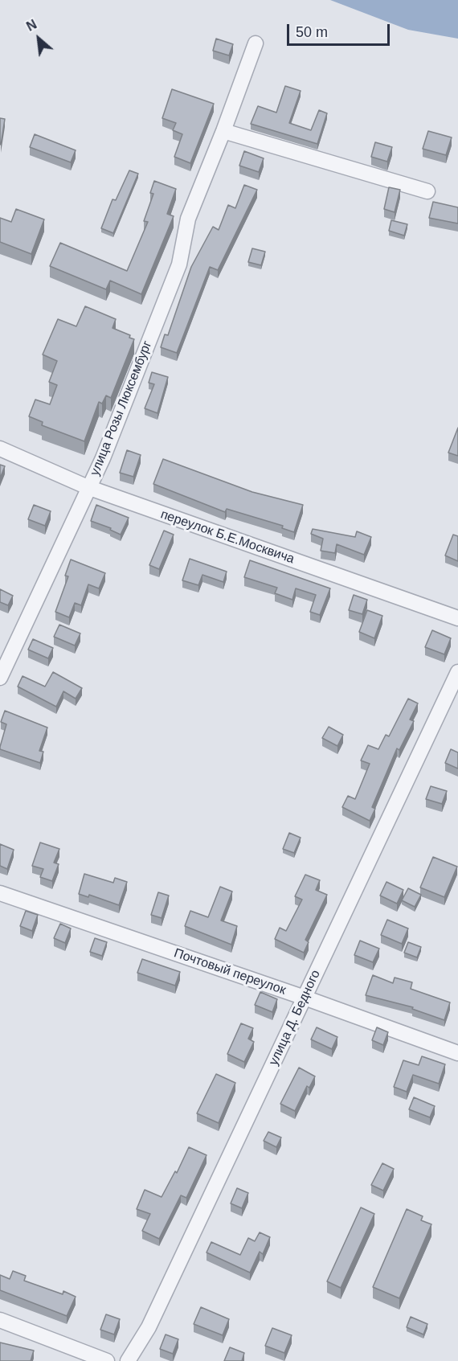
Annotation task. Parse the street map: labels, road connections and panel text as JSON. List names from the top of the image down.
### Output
{
  "streets": {
    "street": [
      "улица Розы Люксембург",
      "переулок Б.Е.Москвича",
      "Почтовый переулок",
      "улица Д. Бедного"
    ]
  },
  "crossings": [
    ["улица Розы Люксембург", "переулок Б.Е.Москвича"],
    ["Почтовый переулок", "улица Д. Бедного"]
  ],
  "scale_bar": "50 m",
  "north": "top left"
}
